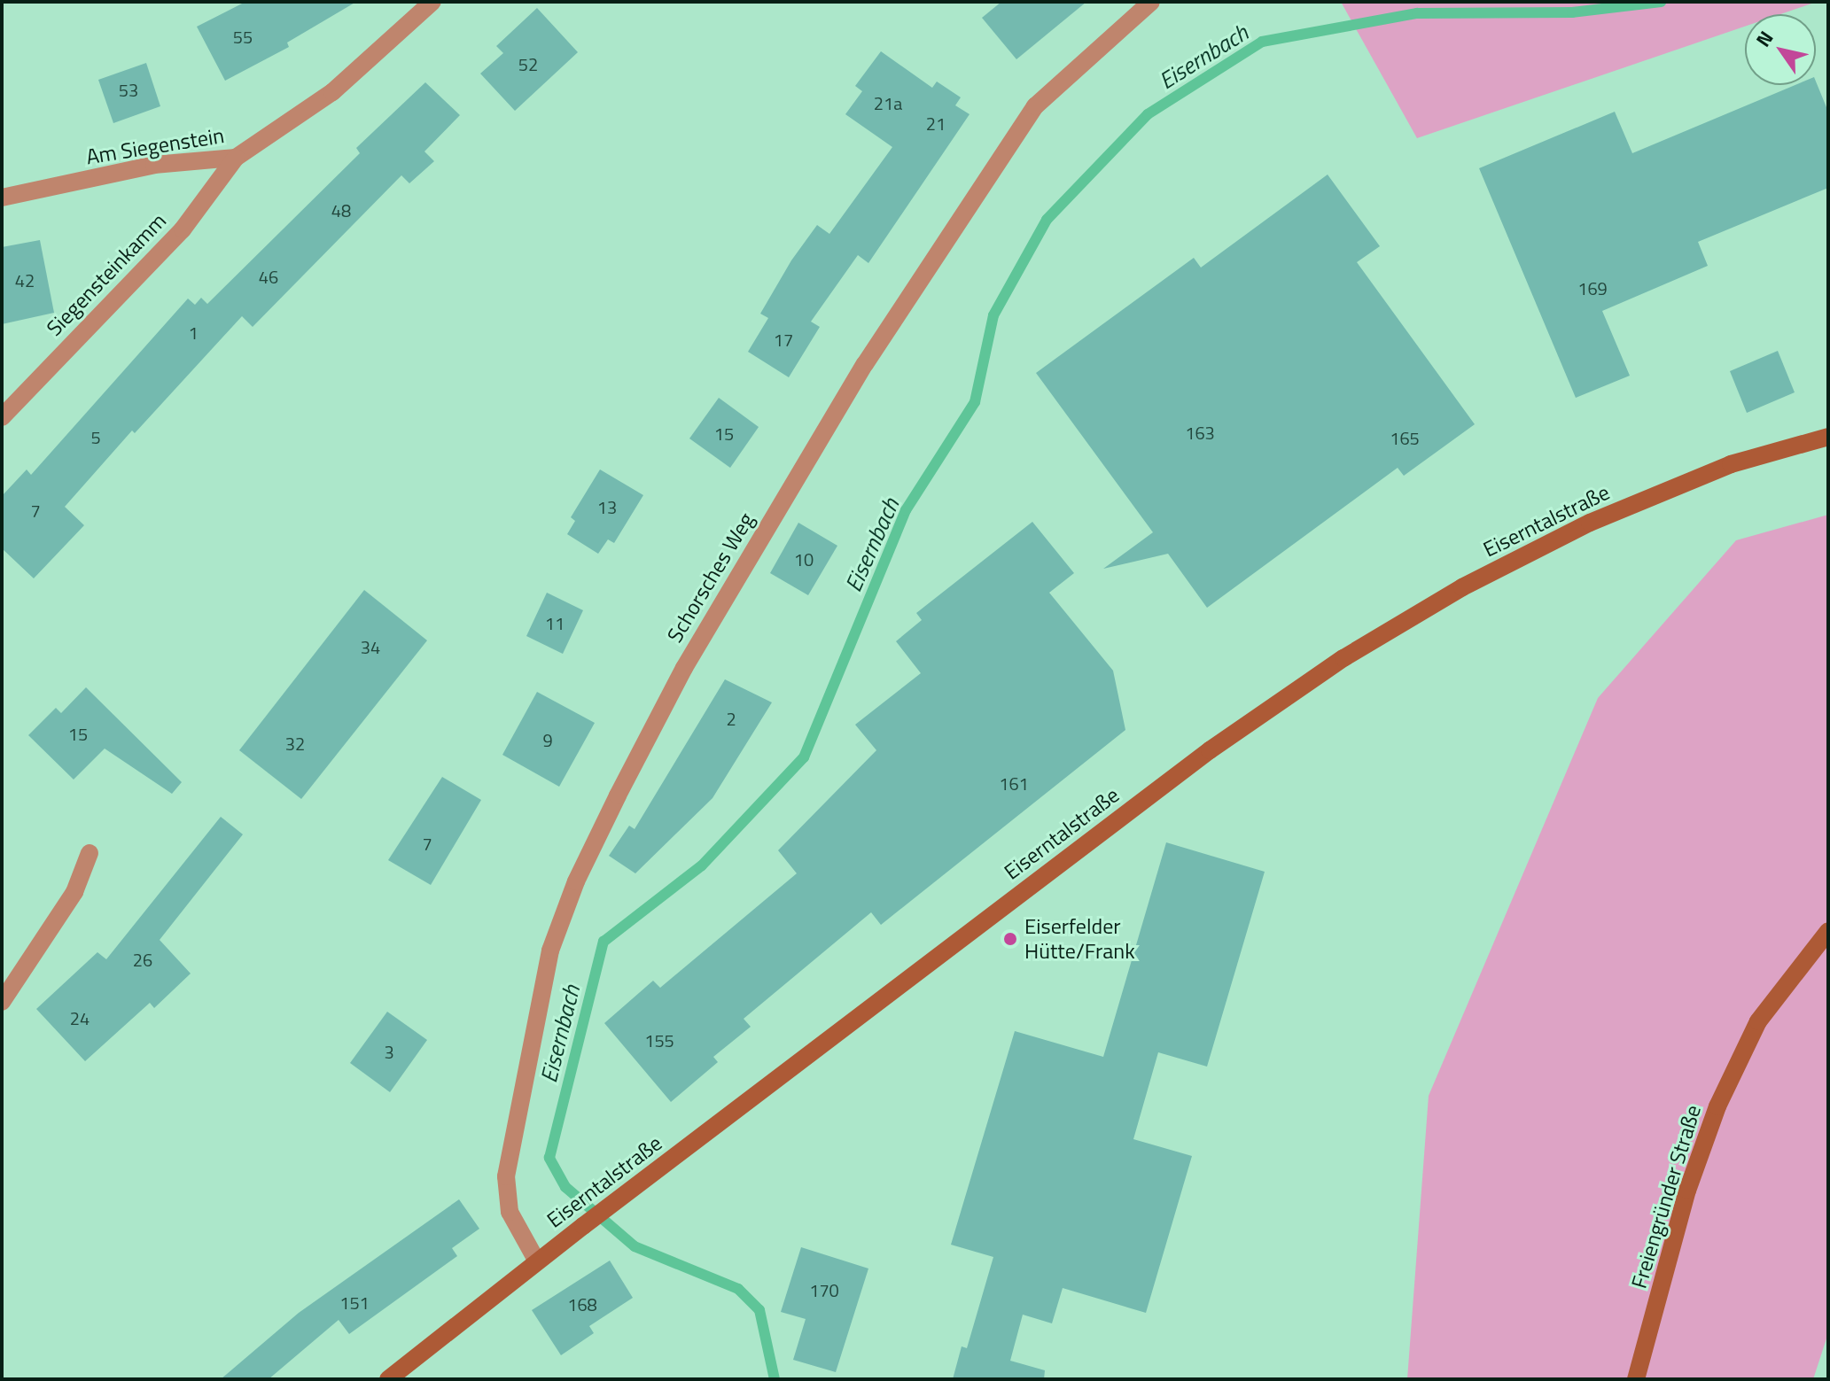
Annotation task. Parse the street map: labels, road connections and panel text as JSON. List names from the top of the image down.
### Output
{
  "streets": {
    "main road": ["Eiserntalstraße", "Freiengründer Straße"],
    "street": ["Am Siegenstein", "Siegensteinkamm", "Schorsches Weg"]
  },
  "crossings": [
    ["Am Siegenstein", "Siegensteinkamm"],
    ["Eiserntalstraße", "Schorsches Weg"]
  ],
  "water": ["Eisernbach"],
  "places": ["Eiserfelder Hütte/Frank"],
  "house_numbers": [
    "55",
    "52",
    "53",
    "21a",
    "21",
    "48",
    "46",
    "42",
    "169",
    "1",
    "17",
    "163",
    "15",
    "5",
    "165",
    "13",
    "7",
    "10",
    "11",
    "34",
    "2",
    "15",
    "9",
    "32",
    "161",
    "7",
    "26",
    "24",
    "155",
    "3",
    "170",
    "151",
    "168"
  ],
  "north": "top left"
}
